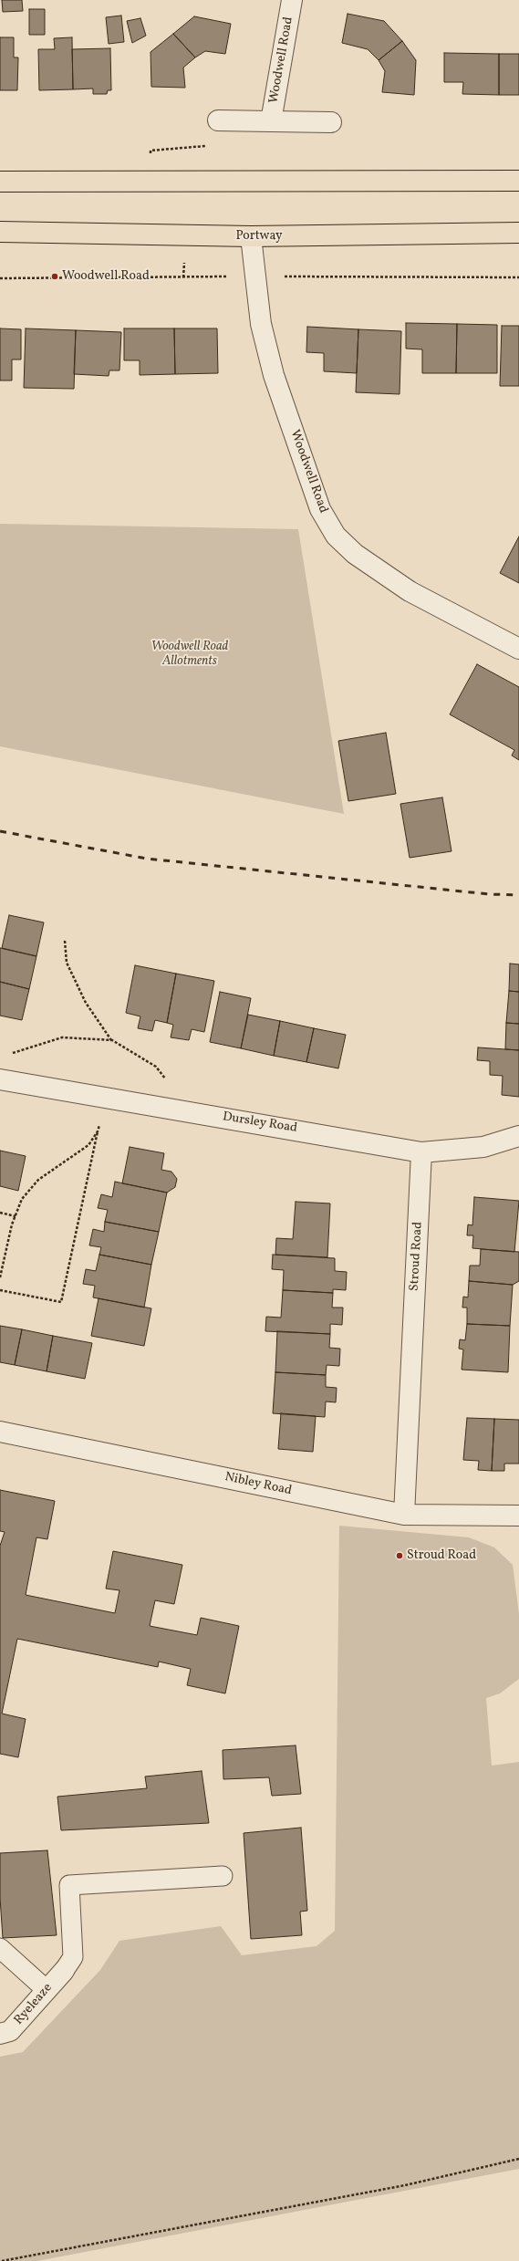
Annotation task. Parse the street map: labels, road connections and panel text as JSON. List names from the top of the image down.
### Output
{
  "streets": {
    "highway": ["Portway"],
    "street": [
      "Woodwell Road",
      "Dursley Road",
      "Stroud Road",
      "Nibley Road",
      "Ryeleaze"
    ]
  },
  "crossings": [
    ["Woodwell Road", "Portway"],
    ["Dursley Road", "Stroud Road"],
    ["Stroud Road", "Nibley Road"]
  ],
  "parks": ["Woodwell Road Allotments"],
  "places": ["Woodwell Road", "Stroud Road"]
}
